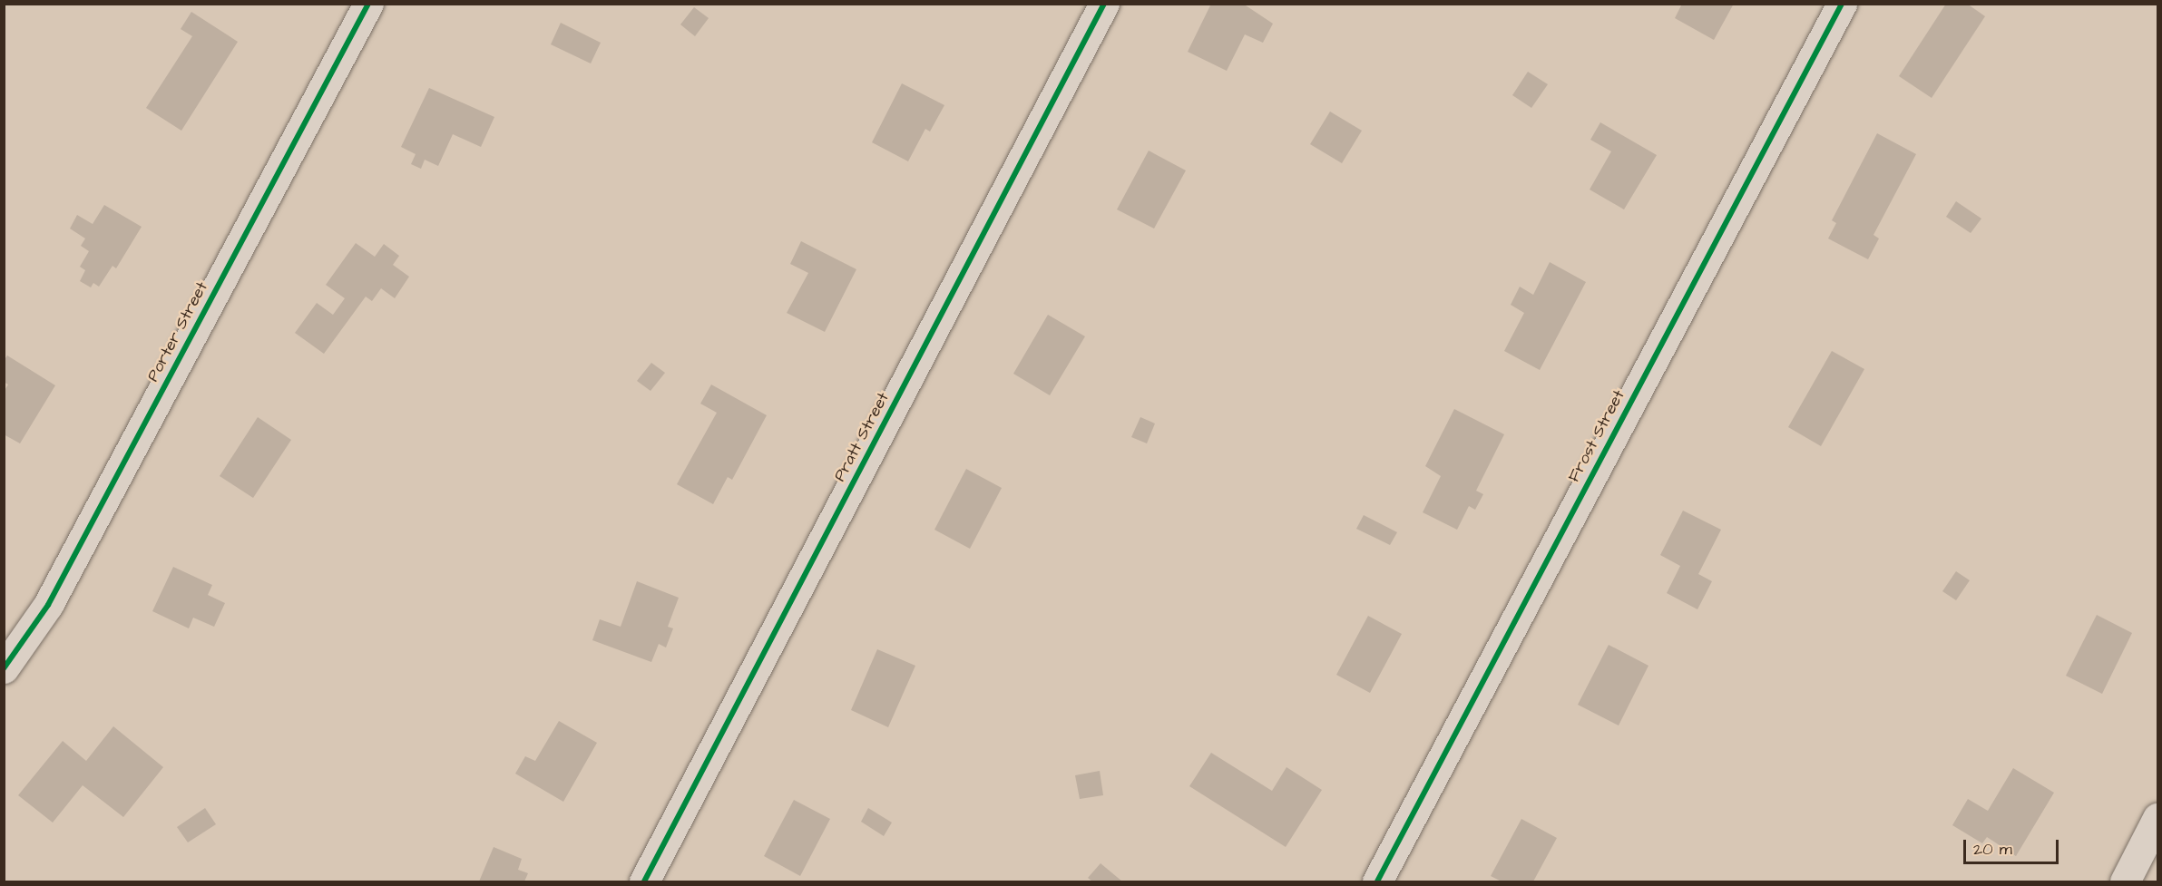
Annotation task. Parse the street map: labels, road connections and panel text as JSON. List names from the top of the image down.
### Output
{
  "streets": {
    "street": ["Porter Street", "Frost Street", "Pratt Street"]
  },
  "scale_bar": "20 m"
}
